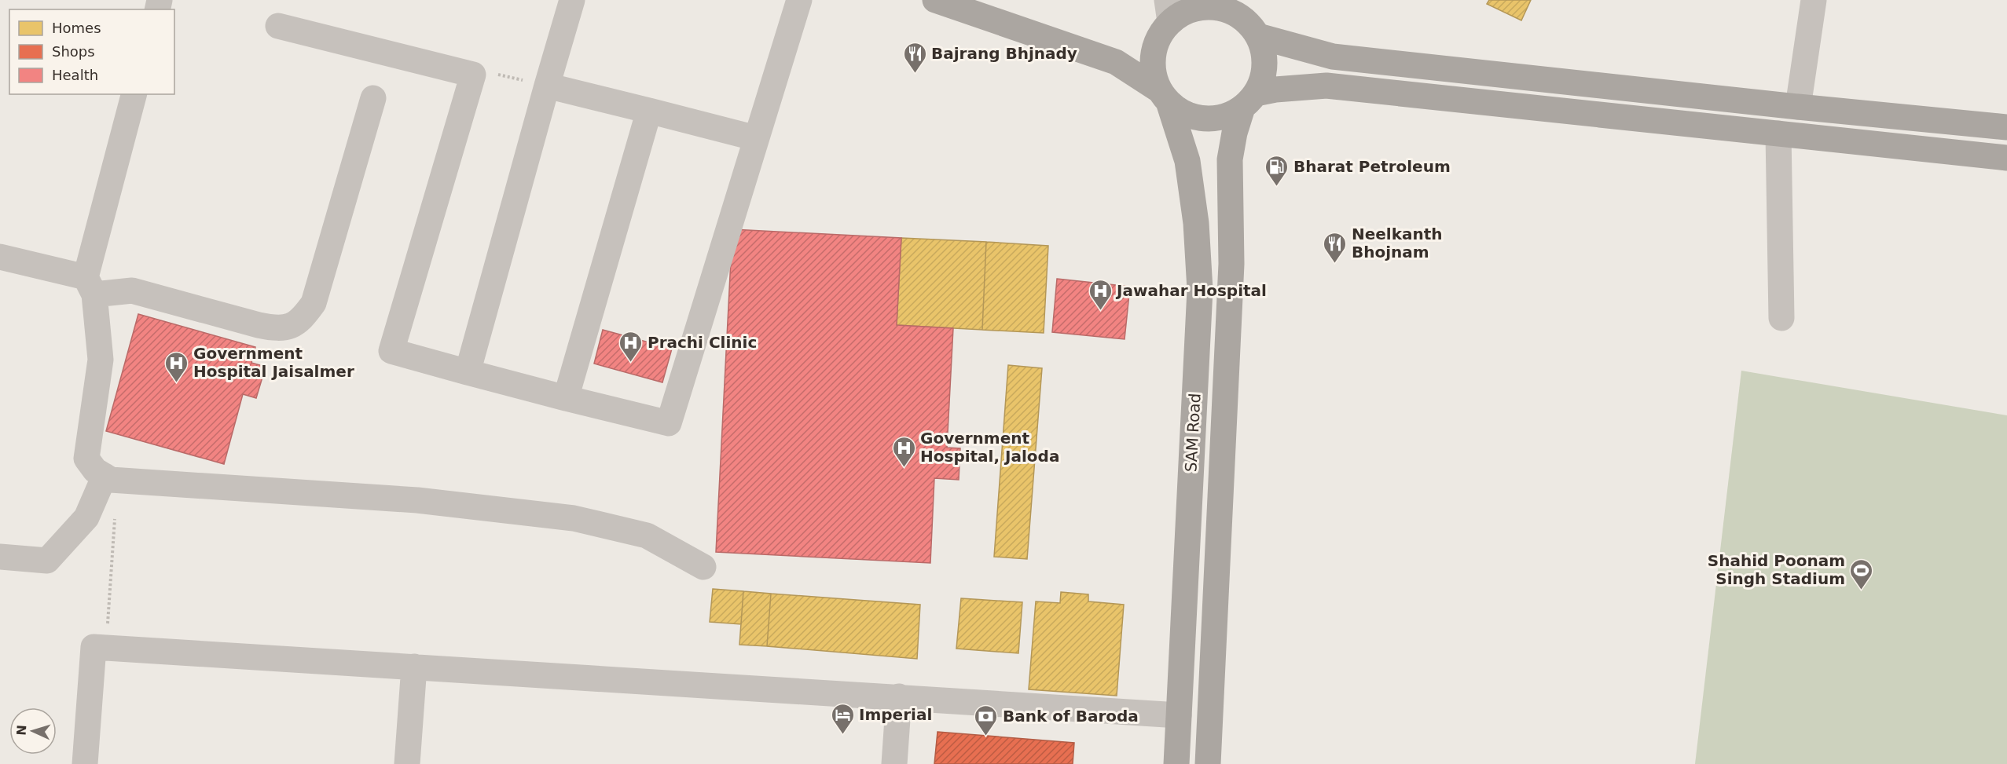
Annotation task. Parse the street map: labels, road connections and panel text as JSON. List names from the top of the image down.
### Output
{
  "streets": {
    "main road": ["SAM Road"]
  },
  "places": {
    "restaurant": ["Bajrang Bhjnady", "Neelkanth Bhojnam"],
    "fuel station": ["Bharat Petroleum"],
    "hospital": [
      "Jawahar Hospital",
      "Prachi Clinic",
      "Government Hospital Jaisalmer",
      "Government Hospital, Jaloda"
    ],
    "sports": ["Shahid Poonam Singh Stadium"],
    "hotel": ["Imperial"],
    "bank": ["Bank of Baroda"]
  },
  "legend": ["Homes", "Shops", "Health"],
  "north": "left"
}
